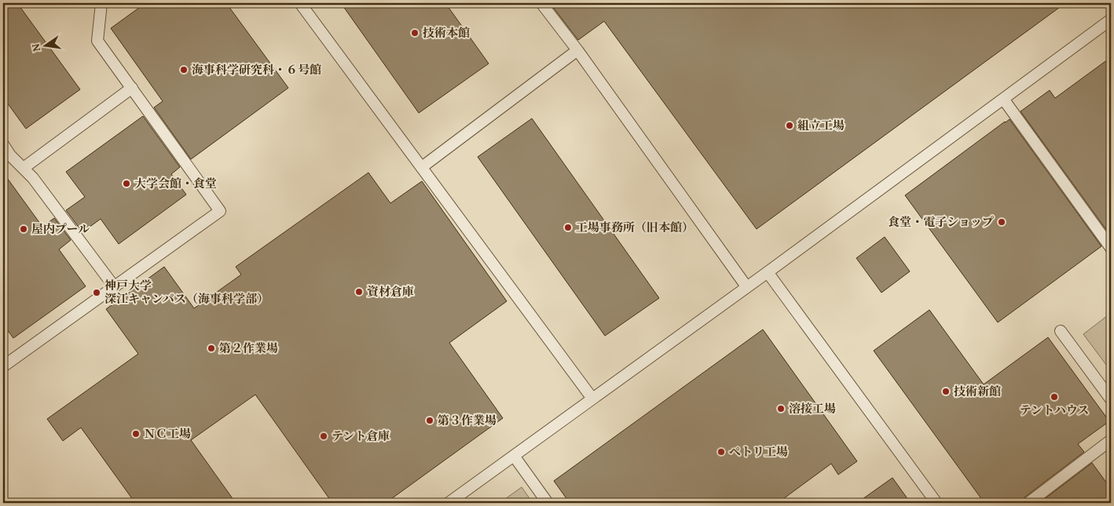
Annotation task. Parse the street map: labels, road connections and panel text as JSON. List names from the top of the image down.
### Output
{
  "places": [
    "技術本館",
    "海事科学研究科・６号館",
    "組立工場",
    "大学会館・食堂",
    "食堂・電子ショップ",
    "工場事務所（旧本館）",
    "屋内プール",
    "資材倉庫",
    "神戸大学 深江キャンパス（海事科学部）",
    "第２作業場",
    "技術新館",
    "テントハウス",
    "溶接工場",
    "第３作業場",
    "ＮＣ工場",
    "テント倉庫",
    "ペトリ工場"
  ],
  "north": "left"
}
